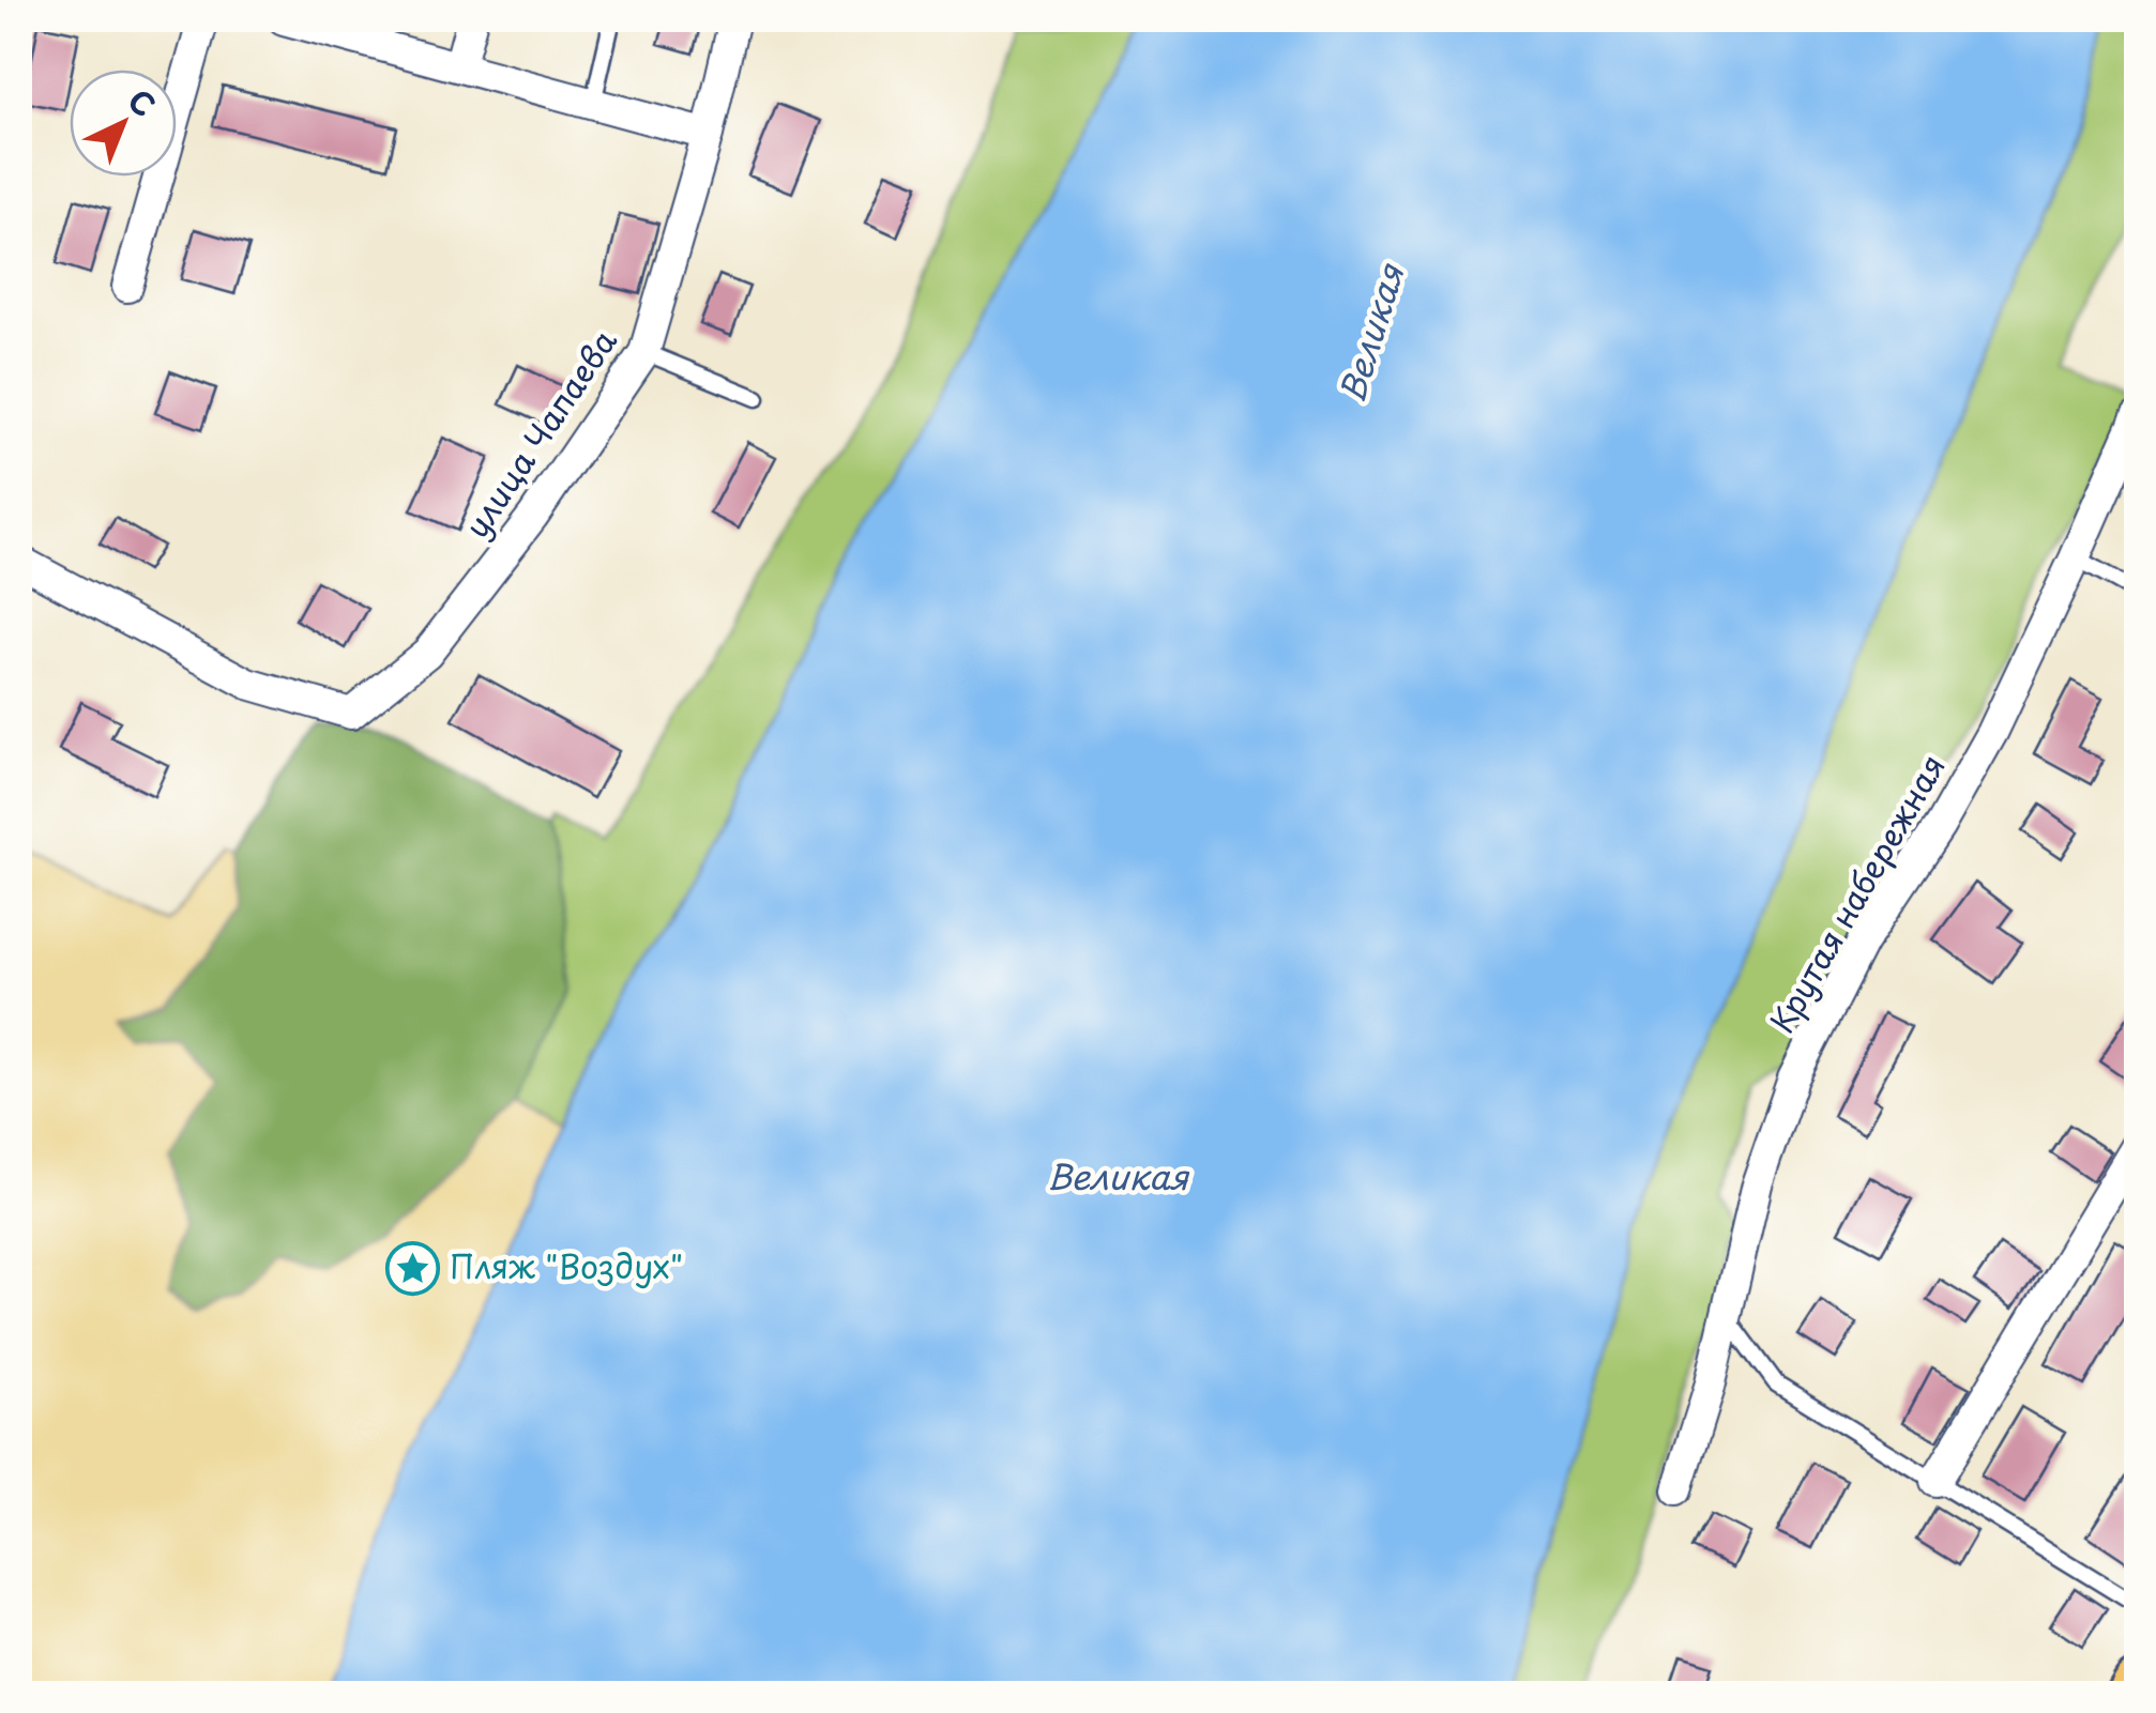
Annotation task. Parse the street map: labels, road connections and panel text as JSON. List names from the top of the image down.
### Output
{
  "streets": {
    "street": ["улица Чапаева", "Крутая набережная"]
  },
  "water": ["Великая"],
  "places": {
    "place": ["Пляж \"Воздух\""]
  },
  "north": "top right"
}
